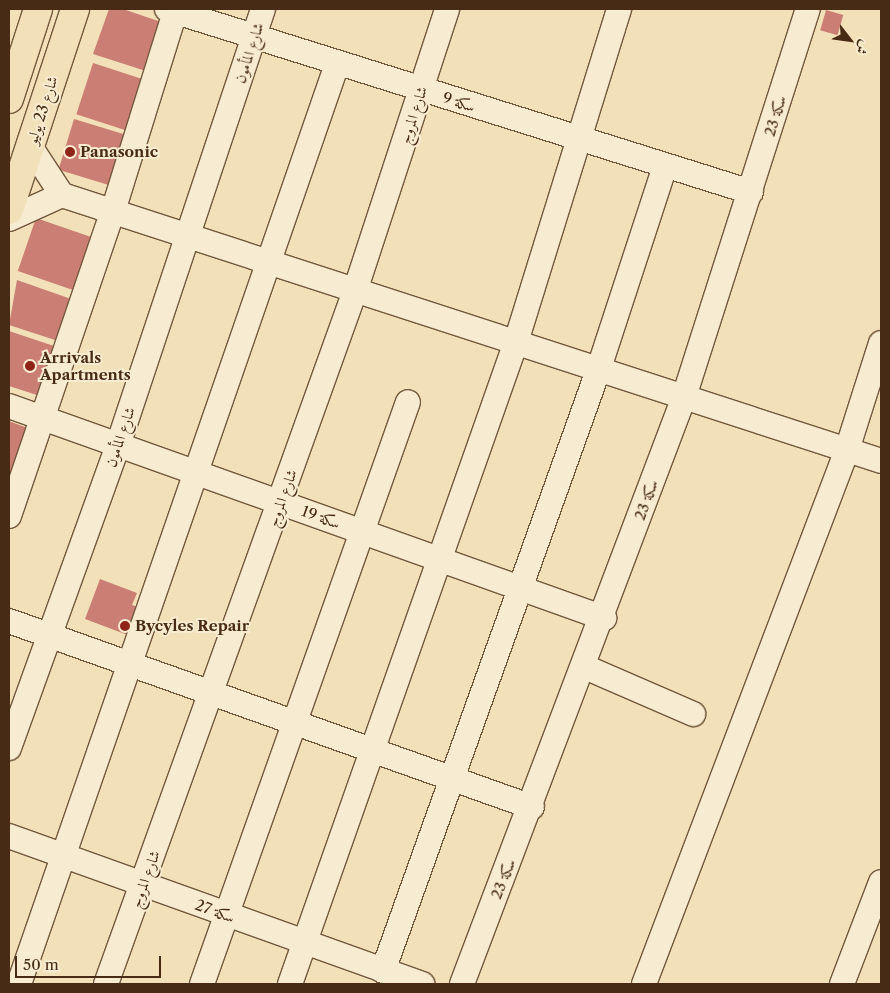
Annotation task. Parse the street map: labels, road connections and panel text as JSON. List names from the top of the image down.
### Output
{
  "streets": {
    "main road": ["شارع 23 يوليو"],
    "street": [
      "شارع المأمون",
      "سكة 9",
      "شارع المروج",
      "23 سكة",
      "سكة 19",
      "سكة 27"
    ]
  },
  "crossings": [
    ["شارع المأمون", "سكة 9"],
    ["شارع المأمون", "سكة 19"],
    ["سكة 9", "شارع المروج"],
    ["سكة 9", "23 سكة"],
    ["شارع المروج", "سكة 19"],
    ["شارع المروج", "سكة 27"],
    ["23 سكة", "سكة 19"]
  ],
  "places": ["Panasonic", "Arrivals Apartments", "Bycyles Repair"],
  "scale_bar": "50 m",
  "north": "bottom right"
}
